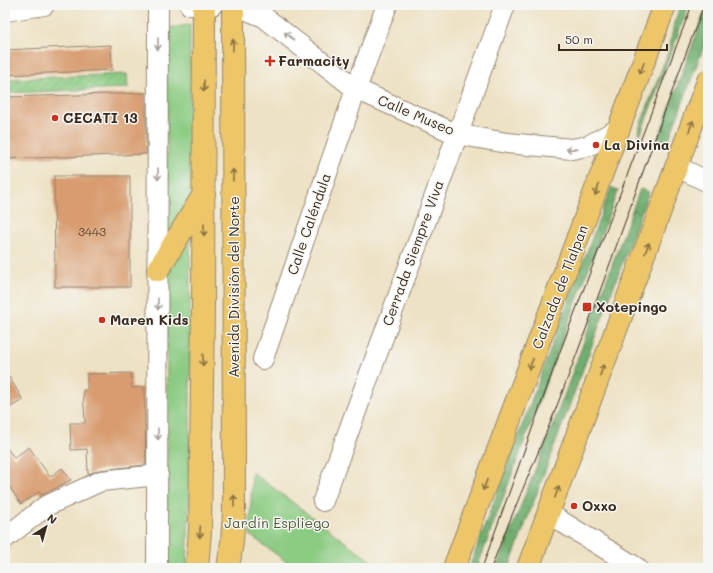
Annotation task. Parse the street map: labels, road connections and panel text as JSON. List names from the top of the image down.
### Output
{
  "streets": {
    "main road": ["Avenida División del Norte", "Calzada de Tlalpan"],
    "street": ["Calle Museo", "Calle Caléndula", "Cerrada Siempre Viva"]
  },
  "crossings": [
    ["Calle Museo", "Calle Caléndula"],
    ["Calle Museo", "Cerrada Siempre Viva"],
    ["Calle Museo", "Avenida División del Norte"],
    ["Calle Museo", "Calzada de Tlalpan"]
  ],
  "one_way": ["Calle Museo"],
  "parks": ["Jardín Espliego"],
  "places": {
    "health": ["Farmacity"],
    "other": [
      "CECATI 13",
      "La Divina",
      "Maren Kids",
      "Oxxo"
    ],
    "transit": ["Xotepingo"]
  },
  "house_numbers": ["3443"],
  "scale_bar": "50 m",
  "north": "top right"
}
